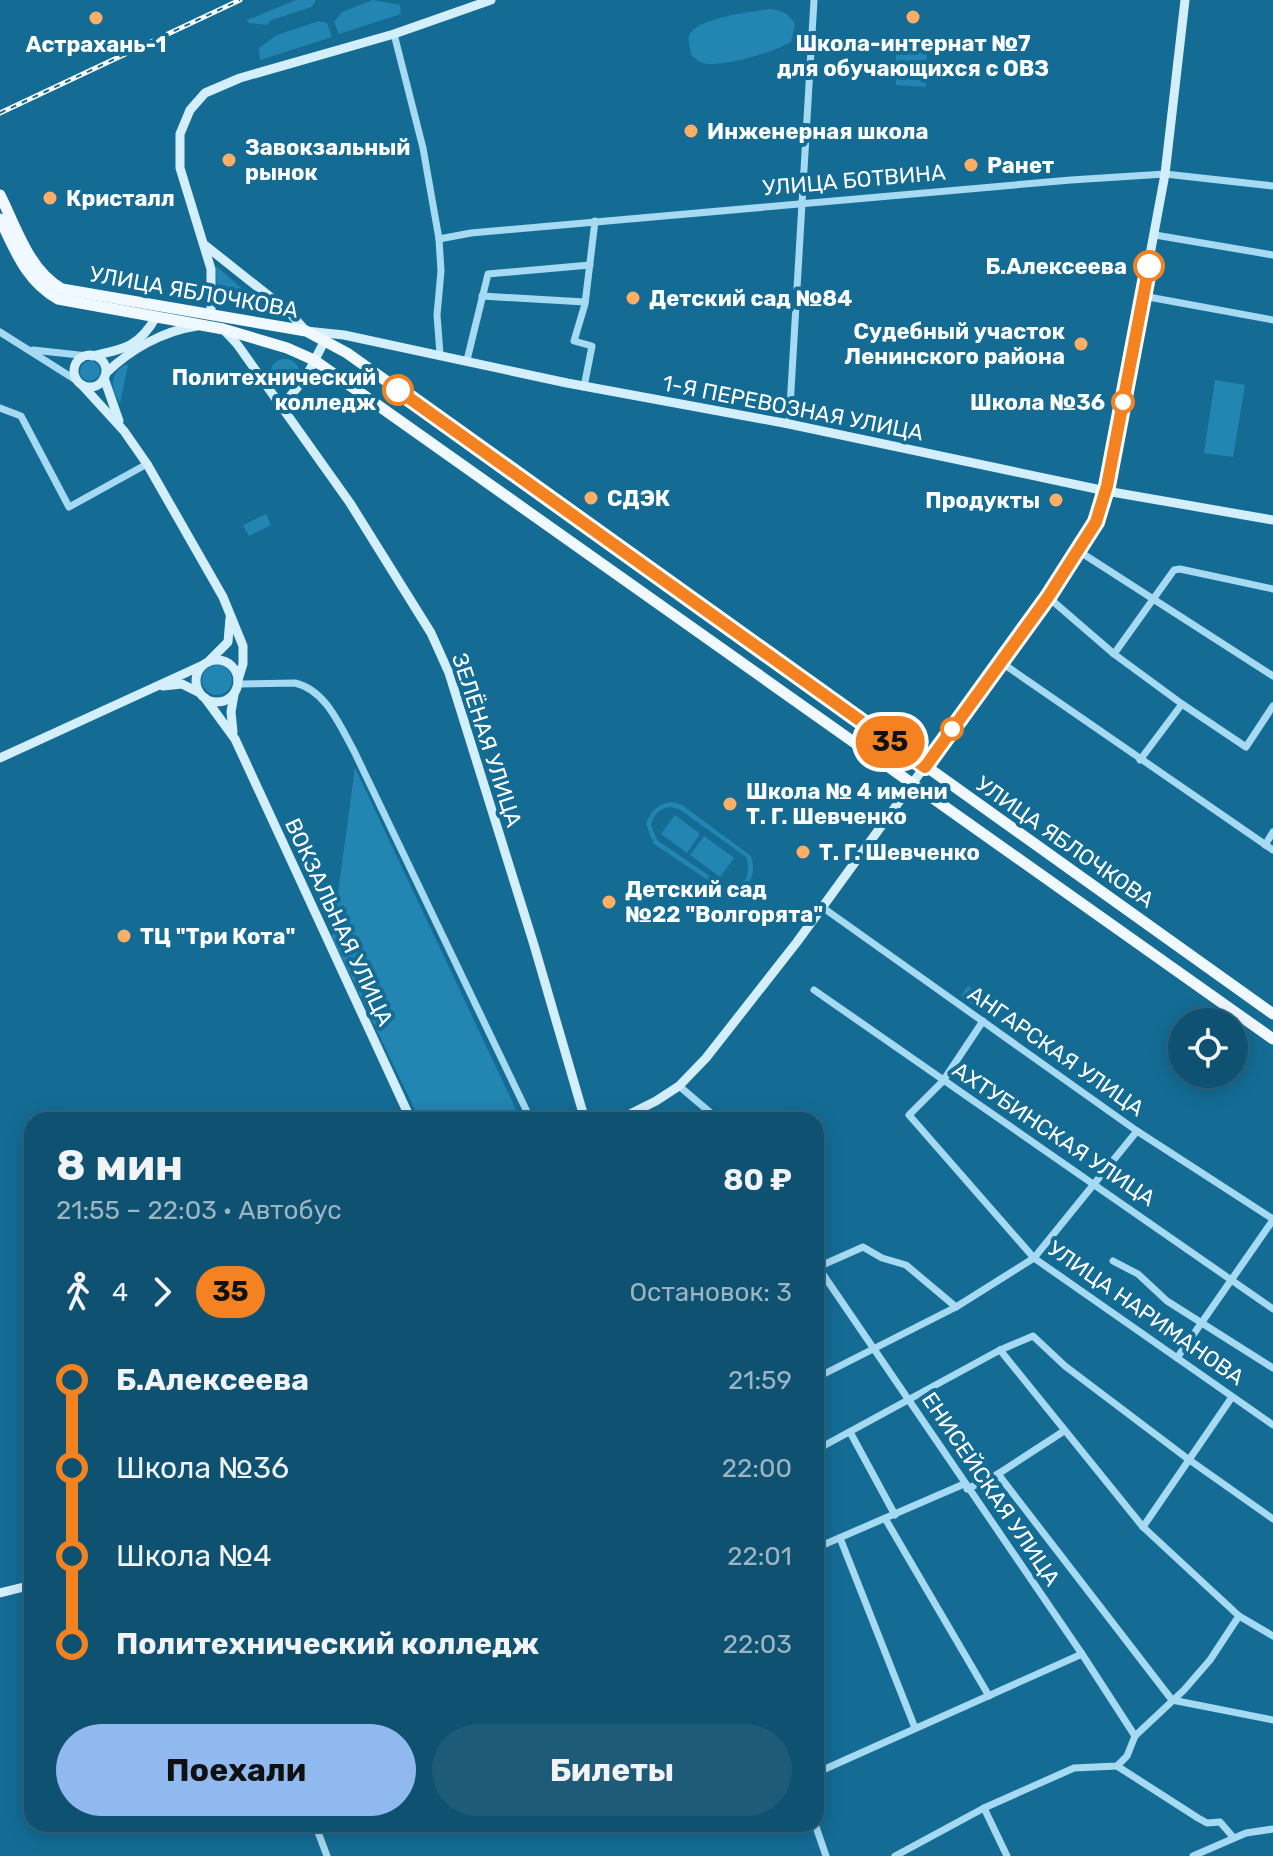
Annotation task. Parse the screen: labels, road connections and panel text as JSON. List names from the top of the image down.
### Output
{
  "streets": {
    "main road": [
      "УЛИЦА ЯБЛОЧКОВА",
      "1-Я ПЕРЕВОЗНАЯ УЛИЦА",
      "ЗЕЛЁНАЯ УЛИЦА",
      "ВОКЗАЛЬНАЯ УЛИЦА"
    ],
    "street": [
      "УЛИЦА БОТВИНА",
      "АНГАРСКАЯ УЛИЦА",
      "АХТУБИНСКАЯ УЛИЦА",
      "УЛИЦА НАРИМАНОВА",
      "ЕНИСЕЙСКАЯ УЛИЦА"
    ]
  },
  "crossings": [
    ["УЛИЦА ЯБЛОЧКОВА", "1-Я ПЕРЕВОЗНАЯ УЛИЦА"],
    ["УЛИЦА ЯБЛОЧКОВА", "ЗЕЛЁНАЯ УЛИЦА"],
    ["АХТУБИНСКАЯ УЛИЦА", "УЛИЦА НАРИМАНОВА"]
  ],
  "places": [
    "Школа-интернат №7 для обучающихся с ОВЗ",
    "Астрахань-1",
    "Инженерная школа",
    "Завокзальный рынок",
    "Ранет",
    "Кристалл",
    "Б.Алексеева",
    "Детский сад №84",
    "Судебный участок Ленинского района",
    "Политехнический колледж",
    "Школа №36",
    "СДЭК",
    "Продукты",
    "Школа № 4 имени Т. Г. Шевченко",
    "Т. Г. Шевченко",
    "Детский сад №22 \"Волгорята\"",
    "ТЦ \"Три Кота\""
  ],
  "lines": ["bus line 35"],
  "page": {
    "on_map": "35",
    "heading": ["8 мин", "21:55 – 22:03 · Автобус", "80 ₽"],
    "legs": ["4", "35", "Остановок: 3"],
    "list": [
      {
        "name": "Б.Алексеева",
        "value": "21:59"
      },
      {
        "name": "Школа №36",
        "value": "22:00"
      },
      {
        "name": "Школа №4",
        "value": "22:01"
      },
      {
        "name": "Политехнический колледж",
        "value": "22:03"
      }
    ],
    "buttons": ["Поехали", "Билеты"]
  }
}
